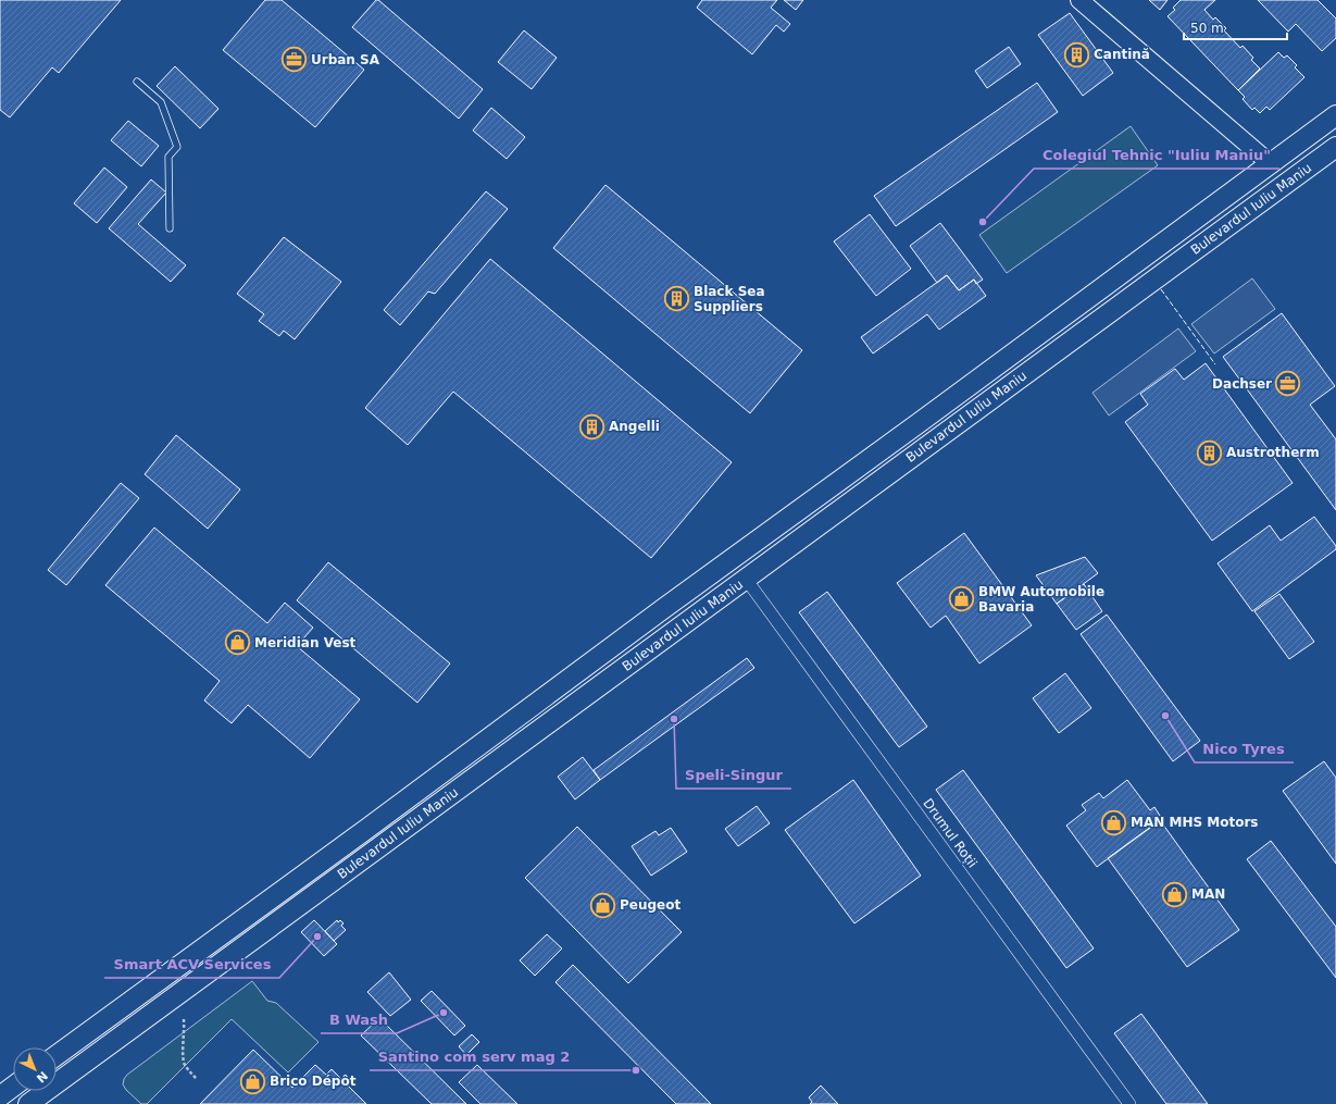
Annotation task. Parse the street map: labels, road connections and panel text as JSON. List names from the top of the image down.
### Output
{
  "streets": {
    "main road": ["Bulevardul Iuliu Maniu"],
    "street": ["Drumul Roții"]
  },
  "crossings": [
    ["Bulevardul Iuliu Maniu", "Drumul Roții"]
  ],
  "places": {
    "building": [
      "Cantină",
      "Black Sea Suppliers",
      "Angelli",
      "Austrotherm"
    ],
    "office": ["Urban SA", "Dachser"],
    "other": [
      "Colegiul Tehnic \"Iuliu Maniu\"",
      "Nico Tyres",
      "Speli-Singur",
      "Smart ACV Services",
      "B Wash",
      "Santino com serv mag 2"
    ],
    "shop": [
      "BMW Automobile Bavaria",
      "Meridian Vest",
      "MAN MHS Motors",
      "MAN",
      "Peugeot",
      "Brico Dépôt"
    ]
  },
  "scale_bar": "50 m",
  "north": "bottom right"
}
